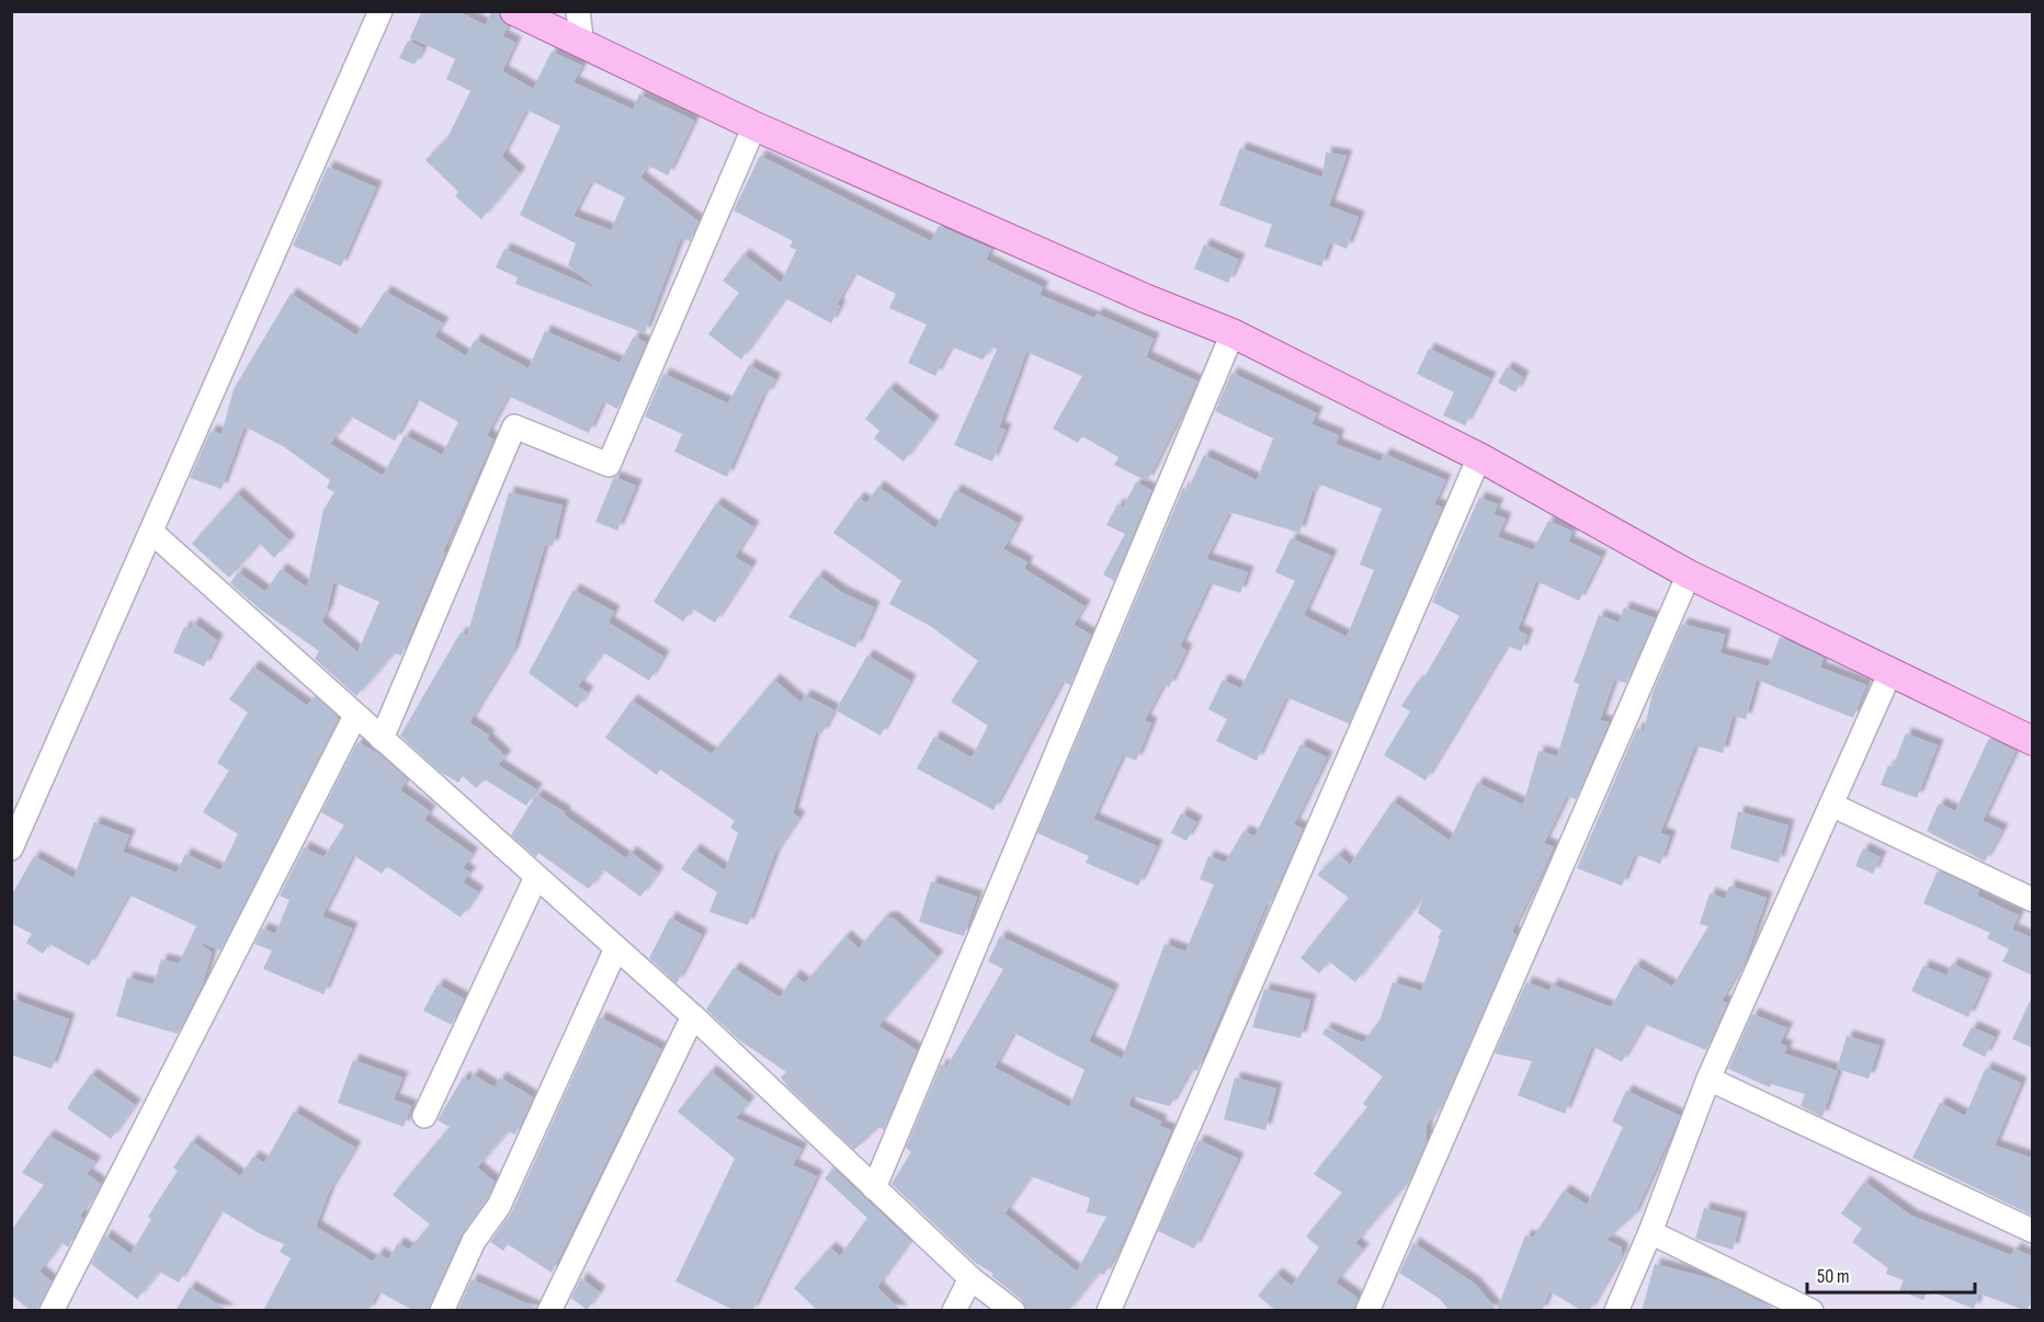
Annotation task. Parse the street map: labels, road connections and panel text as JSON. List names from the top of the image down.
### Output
{
  "scale_bar": "50 m"
}
